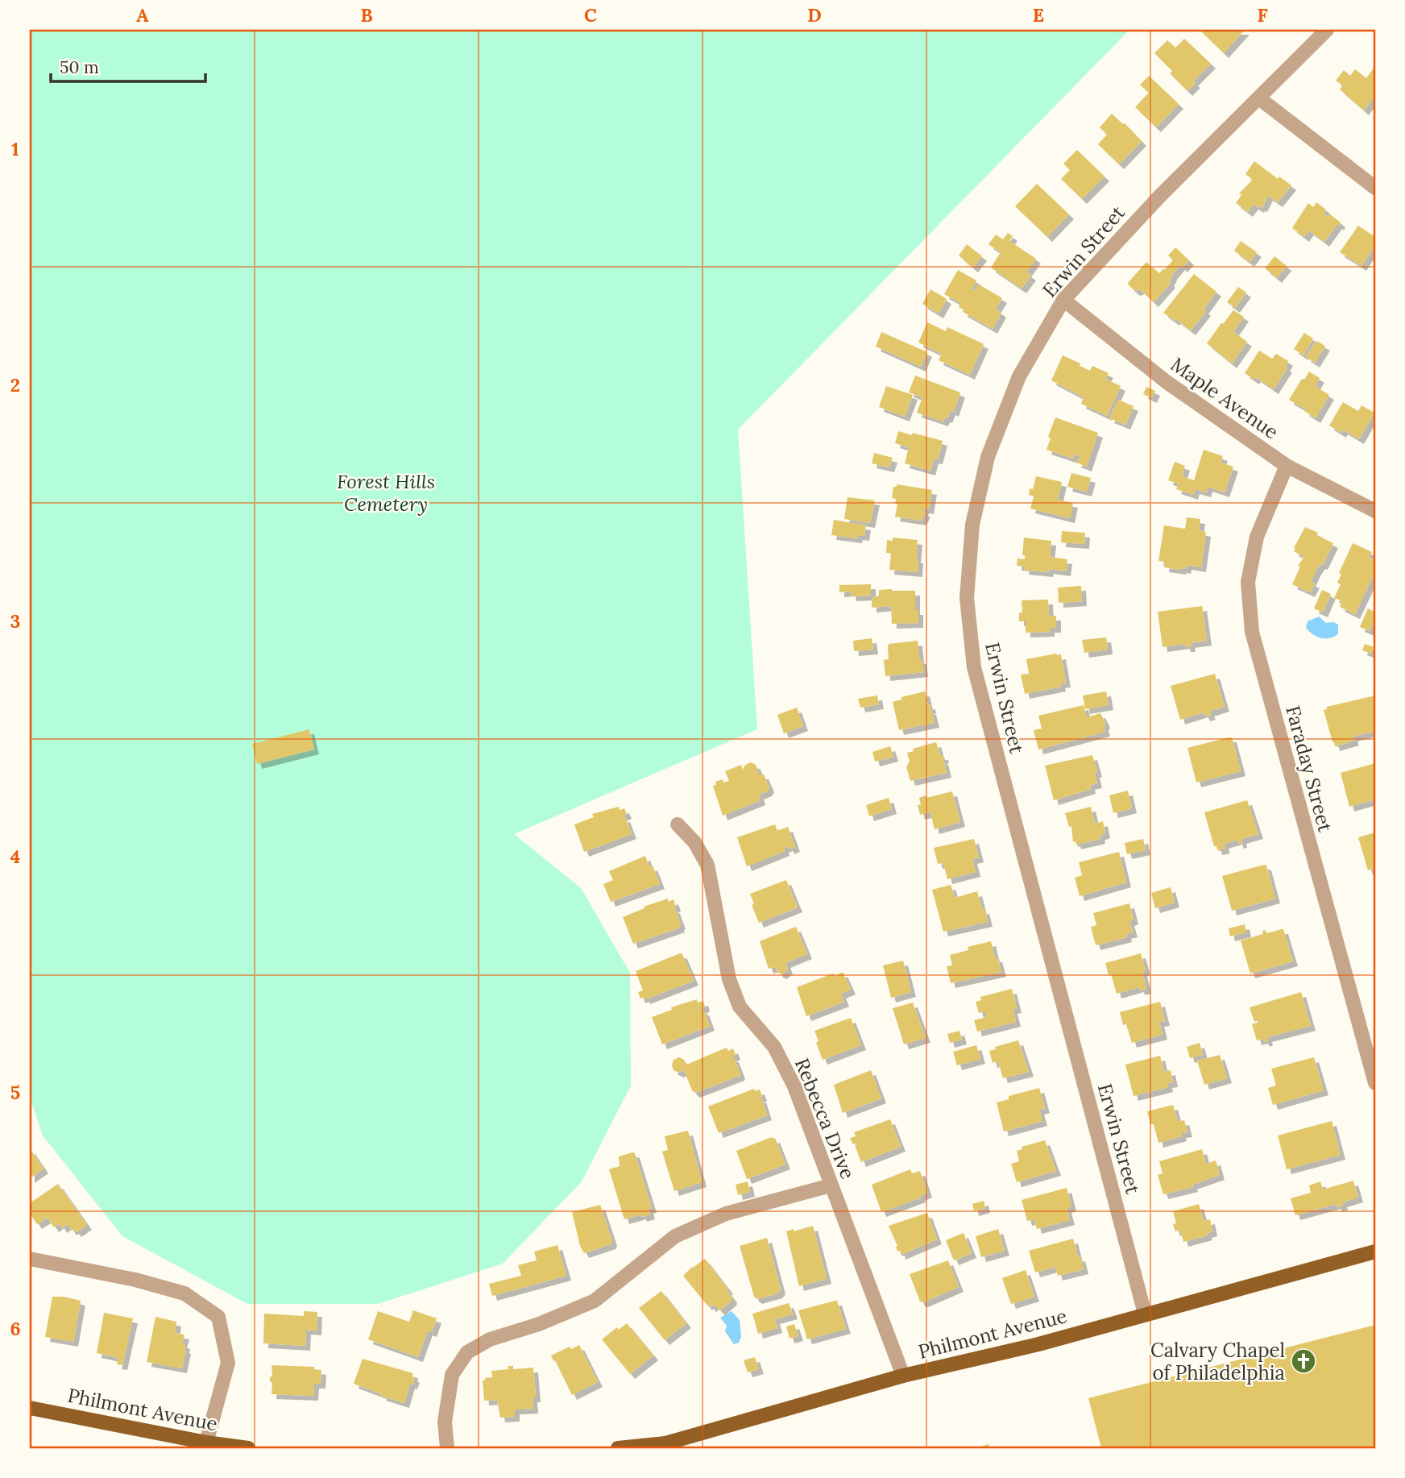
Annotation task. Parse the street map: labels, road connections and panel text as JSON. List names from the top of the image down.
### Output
{
  "streets": {
    "main road": ["Philmont Avenue"],
    "street": [
      "Erwin Street",
      "Maple Avenue",
      "Faraday Street",
      "Rebecca Drive"
    ]
  },
  "crossings": [
    ["Erwin Street", "Maple Avenue"],
    ["Erwin Street", "Philmont Avenue"],
    ["Maple Avenue", "Faraday Street"],
    ["Rebecca Drive", "Philmont Avenue"]
  ],
  "parks": ["Forest Hills Cemetery"],
  "places": {
    "church": ["Calvary Chapel of Philadelphia"]
  },
  "scale_bar": "50 m",
  "grid": {
    "columns": [
      "A",
      "B",
      "C",
      "D",
      "E",
      "F"
    ],
    "rows": [
      "1",
      "2",
      "3",
      "4",
      "5",
      "6"
    ]
  }
}
